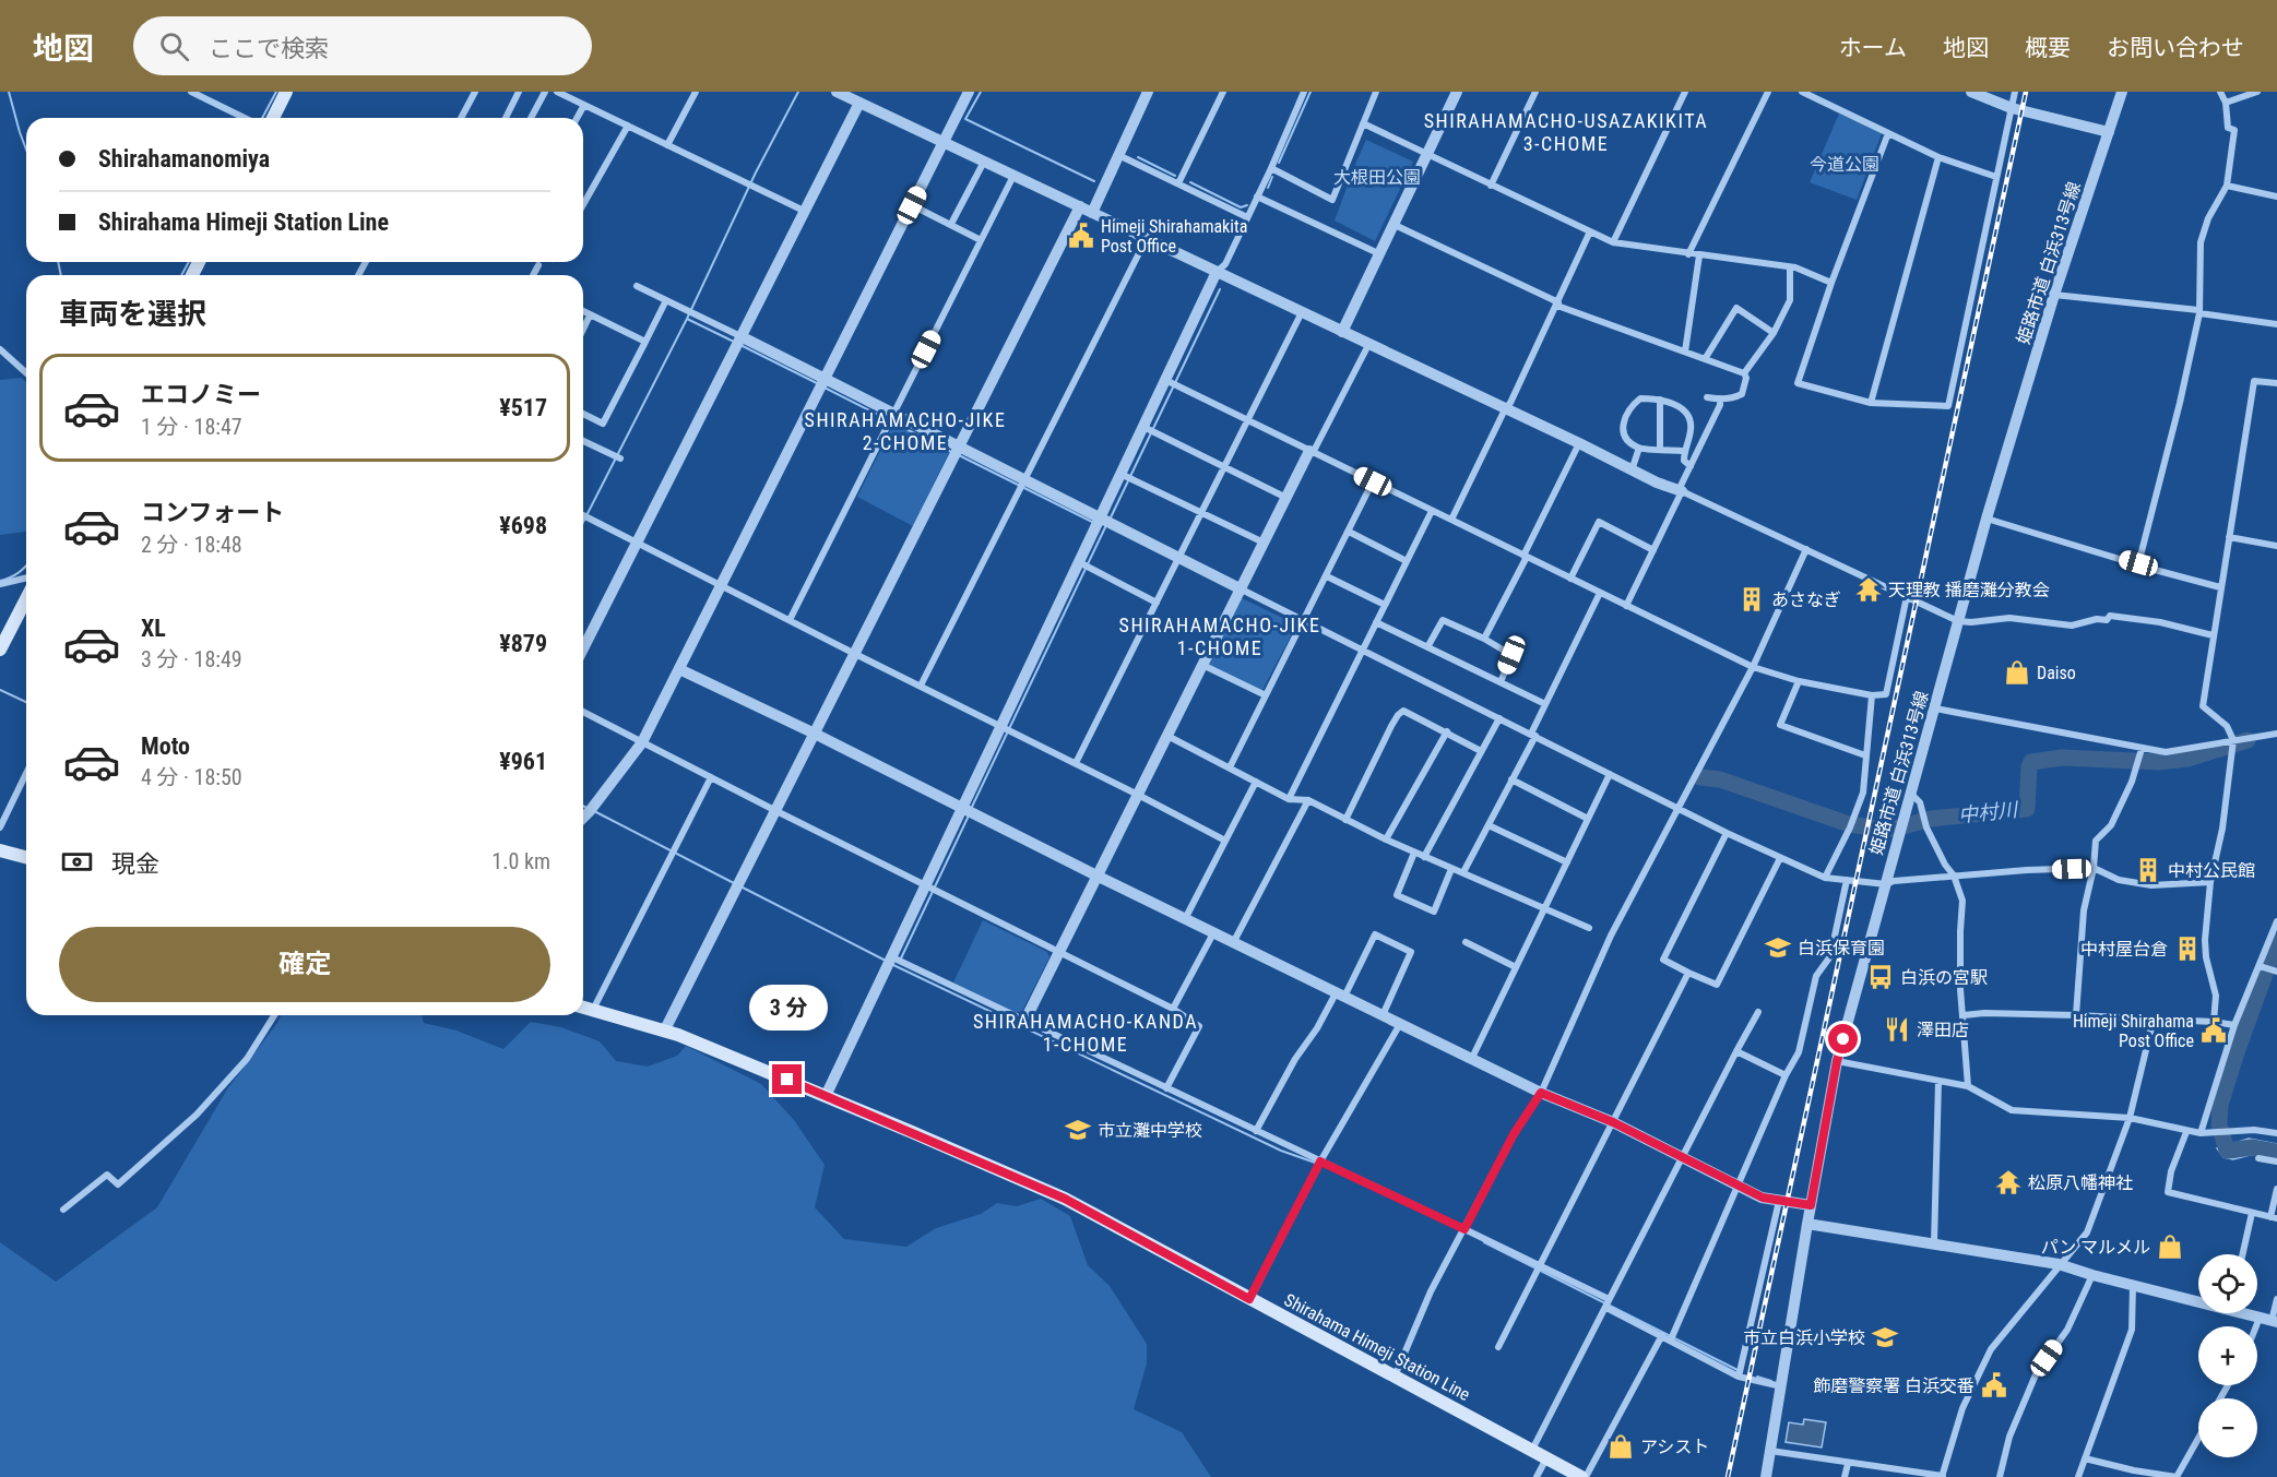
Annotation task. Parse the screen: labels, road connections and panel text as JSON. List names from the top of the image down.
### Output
{
  "streets": {
    "main road": ["Shirahama Himeji Station Line"],
    "street": ["姫路市道 白浜313号線"]
  },
  "districts": [
    "SHIRAHAMACHO-USAZAKIKITA 3-CHOME",
    "SHIRAHAMACHO-JIKE 2-CHOME",
    "SHIRAHAMACHO-JIKE 1-CHOME",
    "SHIRAHAMACHO-KANDA 1-CHOME"
  ],
  "water": ["中村川"],
  "parks": ["今道公園", "大根田公園"],
  "places": {
    "public building": ["Himeji Shirahamakita Post Office", "Himeji Shirahama Post Office", "飾磨警察署 白浜交番"],
    "temple": ["天理教 播磨灘分教会", "松原八幡神社"],
    "building": ["あさなぎ", "中村公民館", "中村屋台倉"],
    "shop": ["Daiso", "パン マルメル", "アシスト"],
    "school or university": ["白浜保育園", "市立灘中学校", "市立白浜小学校"],
    "bus stop": ["白浜の宮駅"],
    "restaurant": ["澤田店"]
  },
  "page": {
    "header": "地図",
    "search": "ここで検索",
    "nav": [
      "ホーム",
      "地図",
      "概要",
      "お問い合わせ"
    ],
    "banner": ["Shirahamanomiya", "Shirahama Himeji Station Line"],
    "heading": "車両を選択",
    "list": [
      {
        "name": "エコノミー",
        "note": "1 分 · 18:47",
        "value": "¥517"
      },
      {
        "name": "コンフォート",
        "note": "2 分 · 18:48",
        "value": "¥698"
      },
      {
        "name": "XL",
        "note": "3 分 · 18:49",
        "value": "¥879"
      },
      {
        "name": "Moto",
        "note": "4 分 · 18:50",
        "value": "¥961"
      }
    ],
    "pay": ["現金", "1.0 km"],
    "buttons": "確定",
    "bubble": "3 分",
    "map_buttons": ["+", "−"]
  }
}
